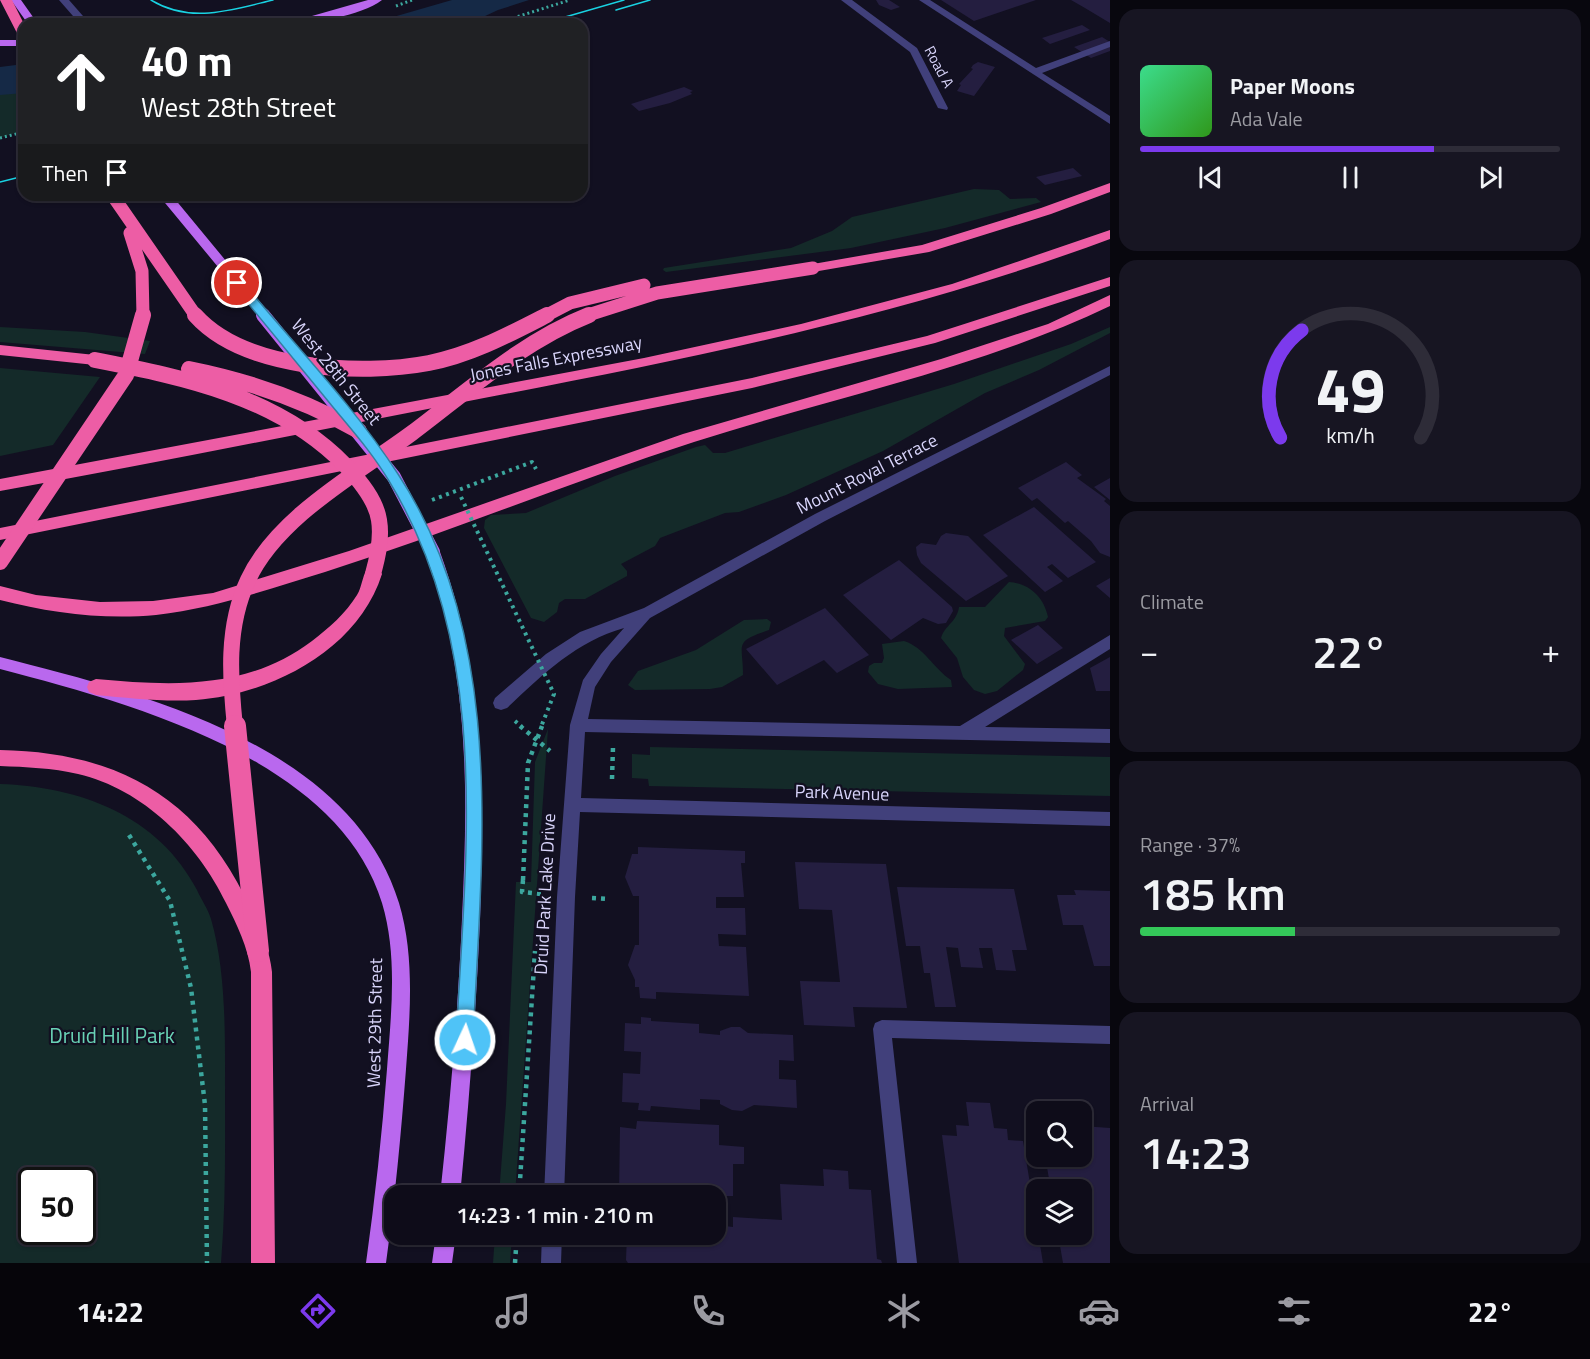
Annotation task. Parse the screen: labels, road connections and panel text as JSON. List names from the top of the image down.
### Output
{
  "streets": {
    "highway": ["Jones Falls Expressway"],
    "main road": ["West 28th Street", "West 29th Street"],
    "street": [
      "Road A",
      "Mount Royal Terrace",
      "Park Avenue",
      "Druid Park Lake Drive"
    ]
  },
  "crossings": [
    ["Mount Royal Terrace", "Druid Park Lake Drive"],
    ["Park Avenue", "Druid Park Lake Drive"]
  ],
  "parks": ["Druid Hill Park"],
  "page": {
    "turn": ["40 m", "West 28th Street"],
    "song": ["Paper Moons", "Ada Vale"],
    "then": "Then",
    "tile": [
      "Climate",
      ["Range · 37%", "185 km"],
      ["Arrival", "14:23"]
    ],
    "heat": ["−", "22°", "+"],
    "limit": "50",
    "trip": "14:23 · 1 min · 210 m",
    "tabs": ["14:22", "22°"],
    "gauge": ["49", "km/h"]
  }
}
